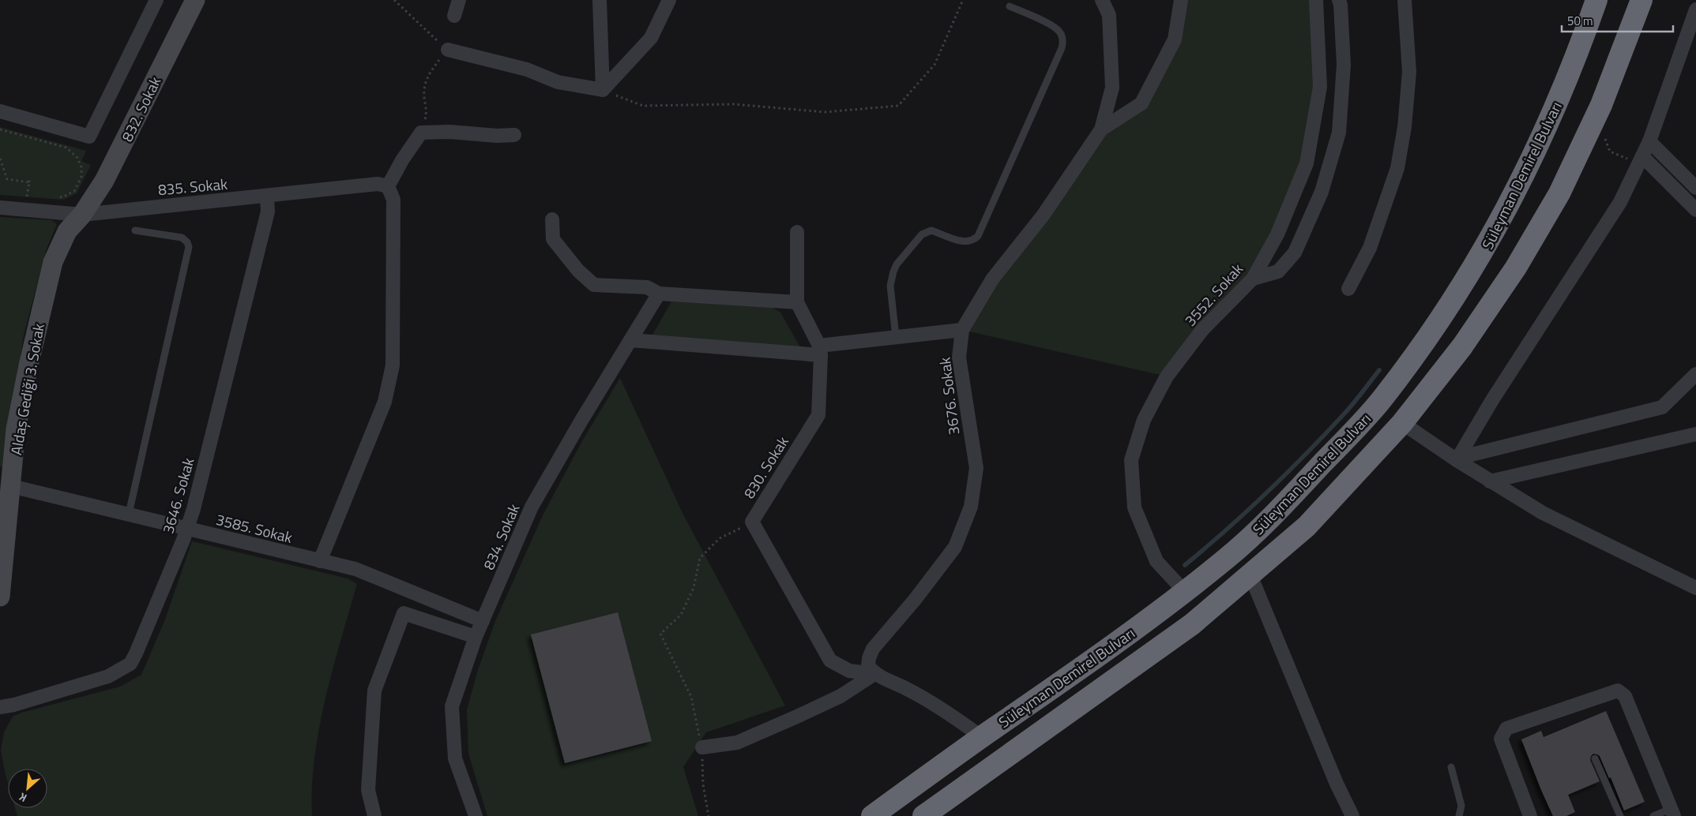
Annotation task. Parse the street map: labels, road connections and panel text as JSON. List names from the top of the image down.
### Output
{
  "streets": {
    "highway": ["Süleyman Demirel Bulvarı"],
    "street": [
      "832. Sokak",
      "835. Sokak",
      "3552. Sokak",
      "Aldaş Gediği 3. Sokak",
      "3676. Sokak",
      "830. Sokak",
      "3646. Sokak",
      "3585. Sokak",
      "834. Sokak"
    ]
  },
  "crossings": [
    ["832. Sokak", "835. Sokak"],
    ["832. Sokak", "Aldaş Gediği 3. Sokak"],
    ["Süleyman Demirel Bulvarı", "3552. Sokak"],
    ["835. Sokak", "Aldaş Gediği 3. Sokak"],
    ["835. Sokak", "3646. Sokak"],
    ["Aldaş Gediği 3. Sokak", "3585. Sokak"],
    ["3676. Sokak", "830. Sokak"],
    ["3646. Sokak", "3585. Sokak"],
    ["3585. Sokak", "834. Sokak"]
  ],
  "scale_bar": "50 m",
  "north": "bottom left"
}
